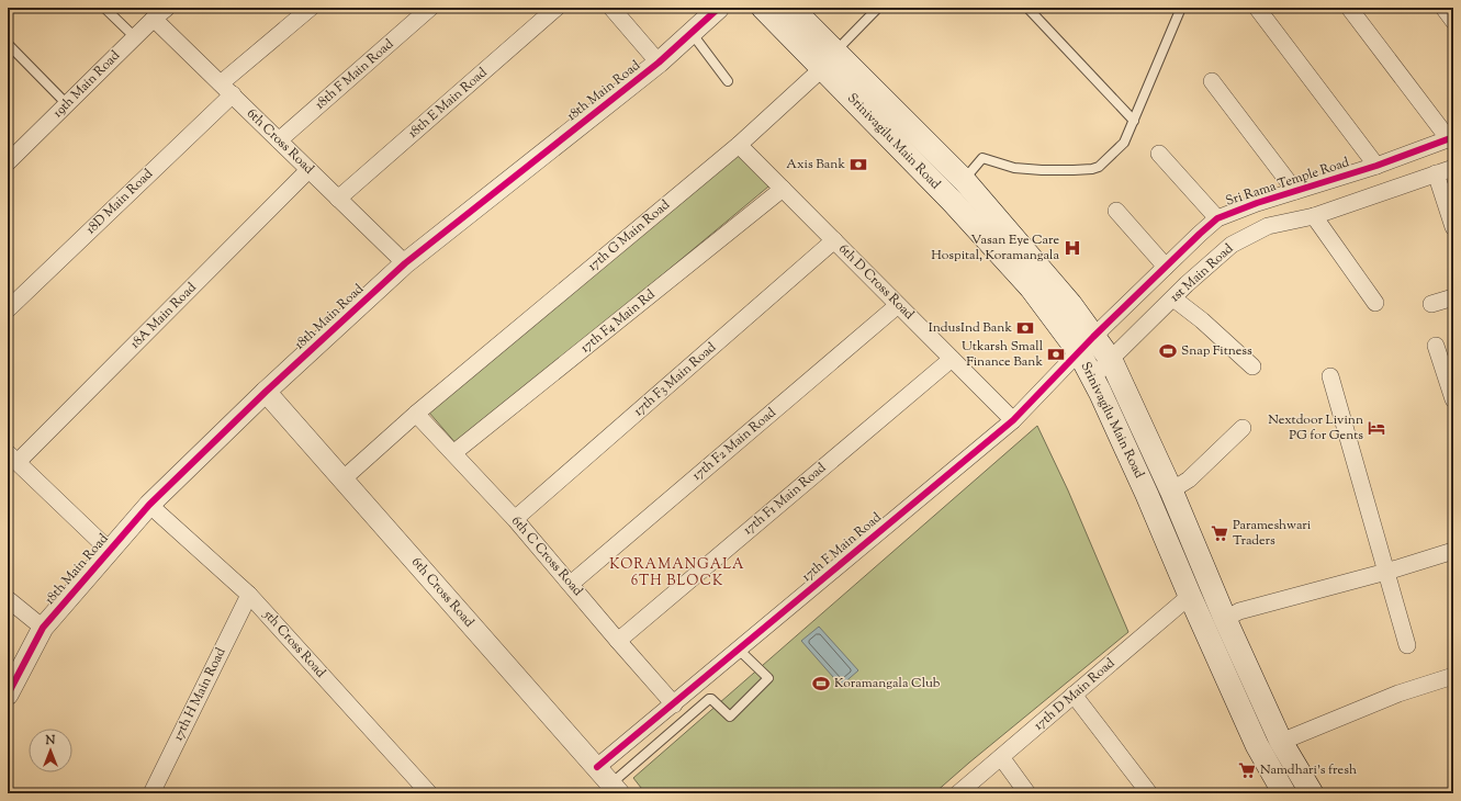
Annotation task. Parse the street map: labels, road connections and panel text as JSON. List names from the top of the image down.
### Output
{
  "streets": {
    "main road": ["Srinivagilu Main Road"],
    "street": [
      "18th F Main Road",
      "19th Main Road",
      "18th Main Road",
      "18th E Main Road",
      "6th Cross Road",
      "Sri Rama Temple Road",
      "18D Main Road",
      "17th G Main Road",
      "1st Main Road",
      "6th D Cross Road",
      "18A Main Road",
      "17th F4 Main Rd",
      "17th F3 Main Road",
      "17th F2 Main Road",
      "17th F1 Main Road",
      "17th F Main Road",
      "6th C Cross Road",
      "5th Cross Road",
      "17th H Main Road",
      "17th D Main Road"
    ]
  },
  "crossings": [
    ["18th F Main Road", "6th Cross Road"],
    ["19th Main Road", "6th Cross Road"],
    ["18th Main Road", "6th Cross Road"],
    ["18th Main Road", "5th Cross Road"],
    ["18th E Main Road", "6th Cross Road"],
    ["6th Cross Road", "18D Main Road"],
    ["6th Cross Road", "17th G Main Road"],
    ["6th Cross Road", "18A Main Road"],
    ["6th Cross Road", "17th F Main Road"],
    ["Srinivagilu Main Road", "Sri Rama Temple Road"],
    ["Srinivagilu Main Road", "17th G Main Road"],
    ["Srinivagilu Main Road", "1st Main Road"],
    ["Srinivagilu Main Road", "17th F Main Road"],
    ["Srinivagilu Main Road", "17th D Main Road"],
    ["Sri Rama Temple Road", "17th F Main Road"],
    ["17th G Main Road", "6th D Cross Road"],
    ["17th G Main Road", "6th C Cross Road"],
    ["6th D Cross Road", "17th F4 Main Rd"],
    ["6th D Cross Road", "17th F3 Main Road"],
    ["6th D Cross Road", "17th F2 Main Road"],
    ["6th D Cross Road", "17th F1 Main Road"],
    ["6th D Cross Road", "17th F Main Road"],
    ["17th F4 Main Rd", "6th C Cross Road"],
    ["17th F3 Main Road", "6th C Cross Road"],
    ["17th F2 Main Road", "6th C Cross Road"],
    ["17th F1 Main Road", "6th C Cross Road"],
    ["17th F Main Road", "6th C Cross Road"],
    ["5th Cross Road", "17th H Main Road"]
  ],
  "districts": ["KORAMANGALA 6TH BLOCK"],
  "places": {
    "bank": ["Axis Bank", "IndusInd Bank", "Utkarsh Small Finance Bank"],
    "hospital": ["Vasan Eye Care Hospital, Koramangala"],
    "sports": ["Snap Fitness", "Koramangala Club"],
    "hotel": ["Nextdoor Livinn PG for Gents"],
    "supermarket": ["Parameshwari Traders", "Namdhari's fresh"]
  },
  "north": "top"
}
